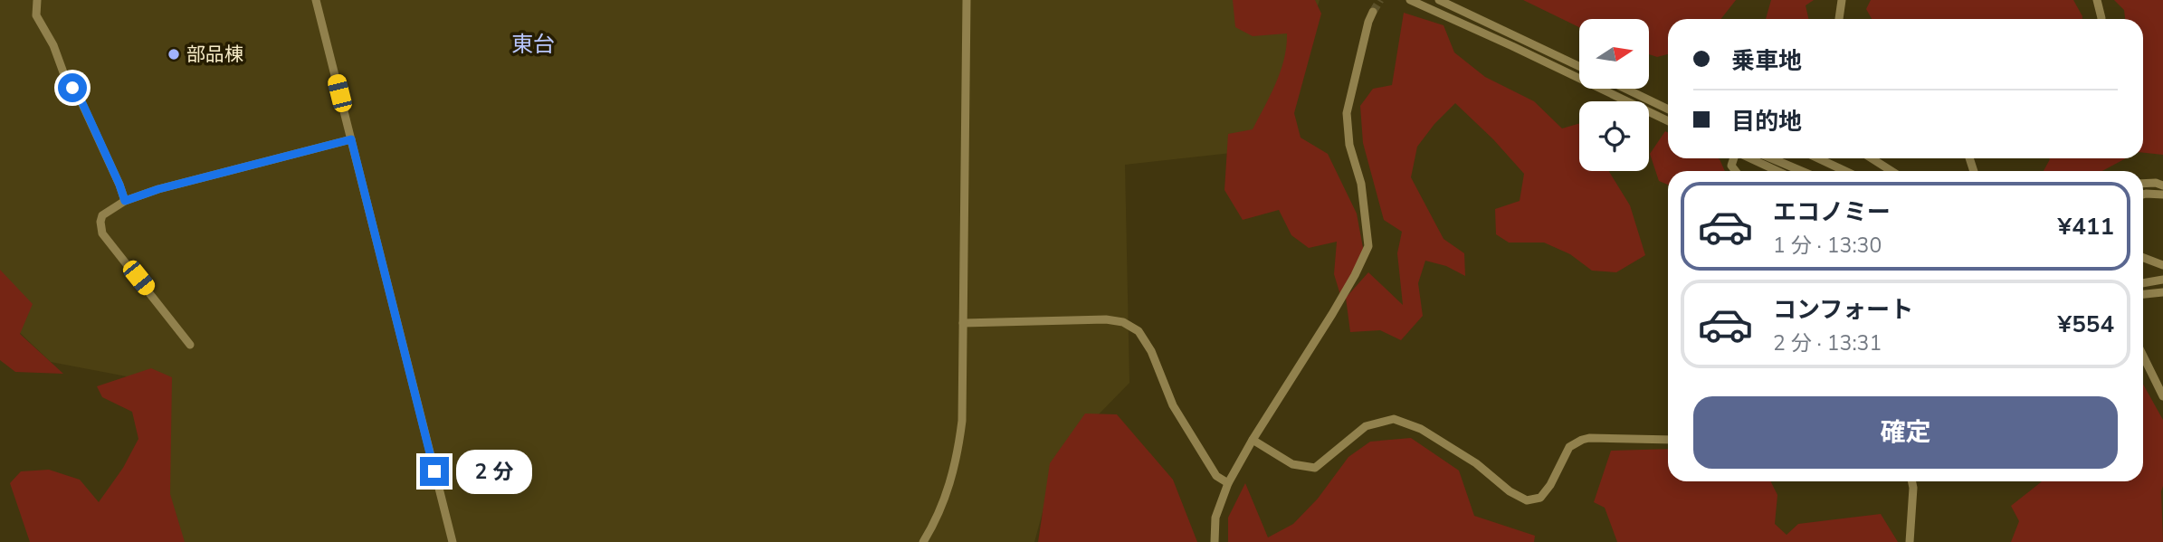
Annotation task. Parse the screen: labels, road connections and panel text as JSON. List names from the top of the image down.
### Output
{
  "districts": ["東台"],
  "places": ["部品棟"],
  "north": "right",
  "page": {
    "banner": ["乗車地", "目的地"],
    "list": [
      {
        "name": "エコノミー",
        "note": "1 分 · 13:30",
        "value": "¥411"
      },
      {
        "name": "コンフォート",
        "note": "2 分 · 13:31",
        "value": "¥554"
      }
    ],
    "buttons": "確定",
    "bubble": "2 分"
  }
}
